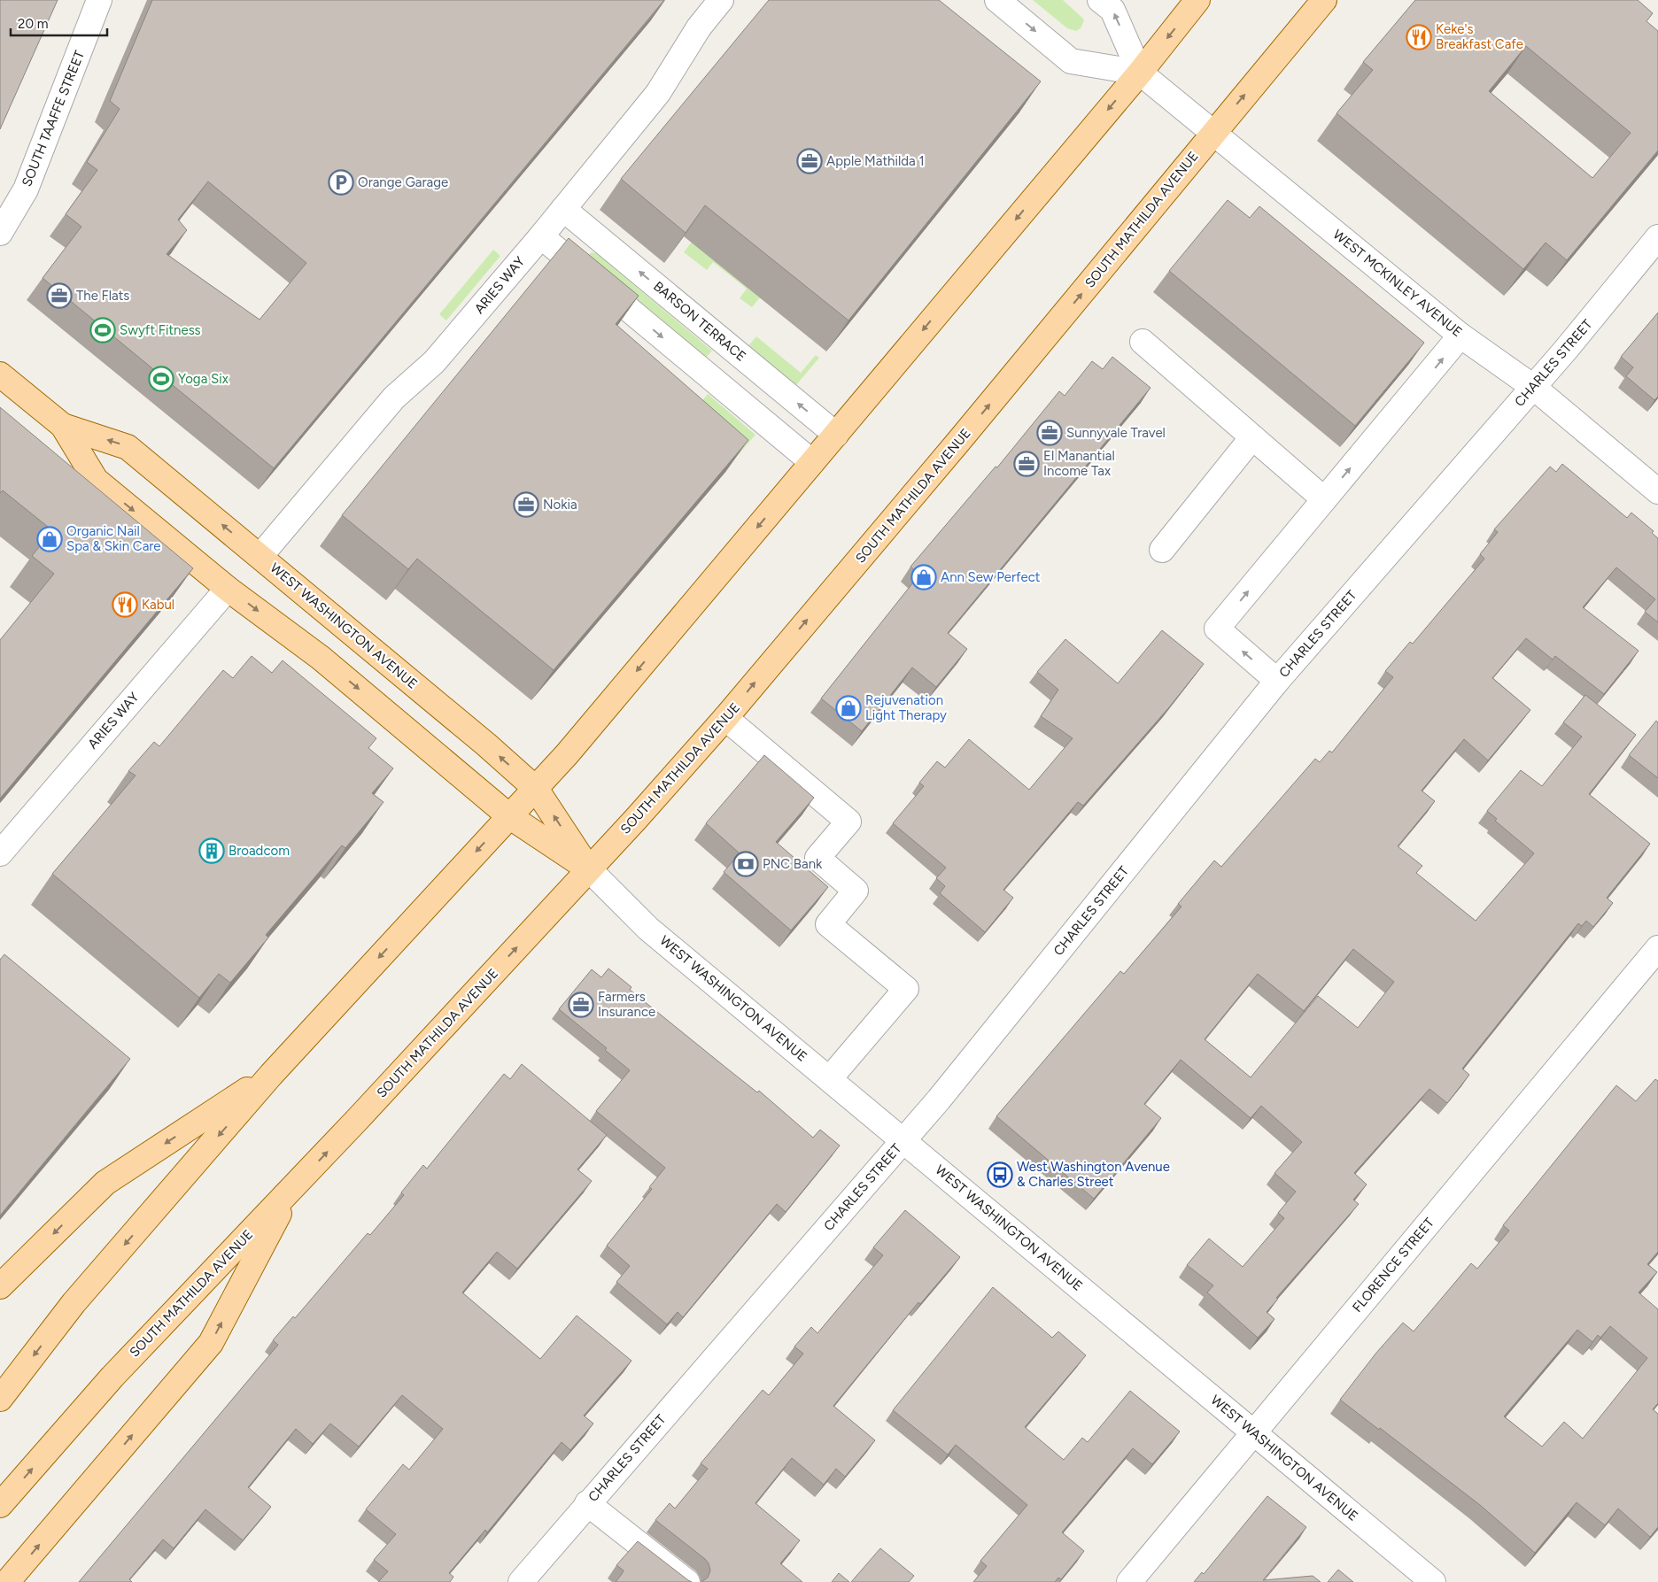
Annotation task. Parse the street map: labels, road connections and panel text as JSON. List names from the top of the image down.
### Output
{
  "streets": {
    "main road": ["SOUTH MATHILDA AVENUE", "WEST WASHINGTON AVENUE"],
    "street": [
      "SOUTH TAAFFE STREET",
      "WEST MCKINLEY AVENUE",
      "ARIES WAY",
      "BARSON TERRACE",
      "CHARLES STREET",
      "FLORENCE STREET"
    ]
  },
  "crossings": [
    ["SOUTH MATHILDA AVENUE", "WEST MCKINLEY AVENUE"],
    ["SOUTH MATHILDA AVENUE", "WEST WASHINGTON AVENUE"],
    ["WEST MCKINLEY AVENUE", "CHARLES STREET"],
    ["ARIES WAY", "BARSON TERRACE"],
    ["ARIES WAY", "WEST WASHINGTON AVENUE"],
    ["CHARLES STREET", "WEST WASHINGTON AVENUE"],
    ["WEST WASHINGTON AVENUE", "FLORENCE STREET"]
  ],
  "places": {
    "restaurant": ["Keke's Breakfast Cafe", "Kabul"],
    "office": [
      "Apple Mathilda 1",
      "The Flats",
      "Sunnyvale Travel",
      "El Manantial Income Tax",
      "Nokia",
      "Farmers Insurance"
    ],
    "parking": ["Orange Garage"],
    "sports": ["Swyft Fitness", "Yoga Six"],
    "shop": ["Organic Nail Spa & Skin Care", "Ann Sew Perfect", "Rejuvenation Light Therapy"],
    "building": ["Broadcom"],
    "bank": ["PNC Bank"],
    "bus stop": ["West Washington Avenue & Charles Street"]
  },
  "scale_bar": "20 m"
}
